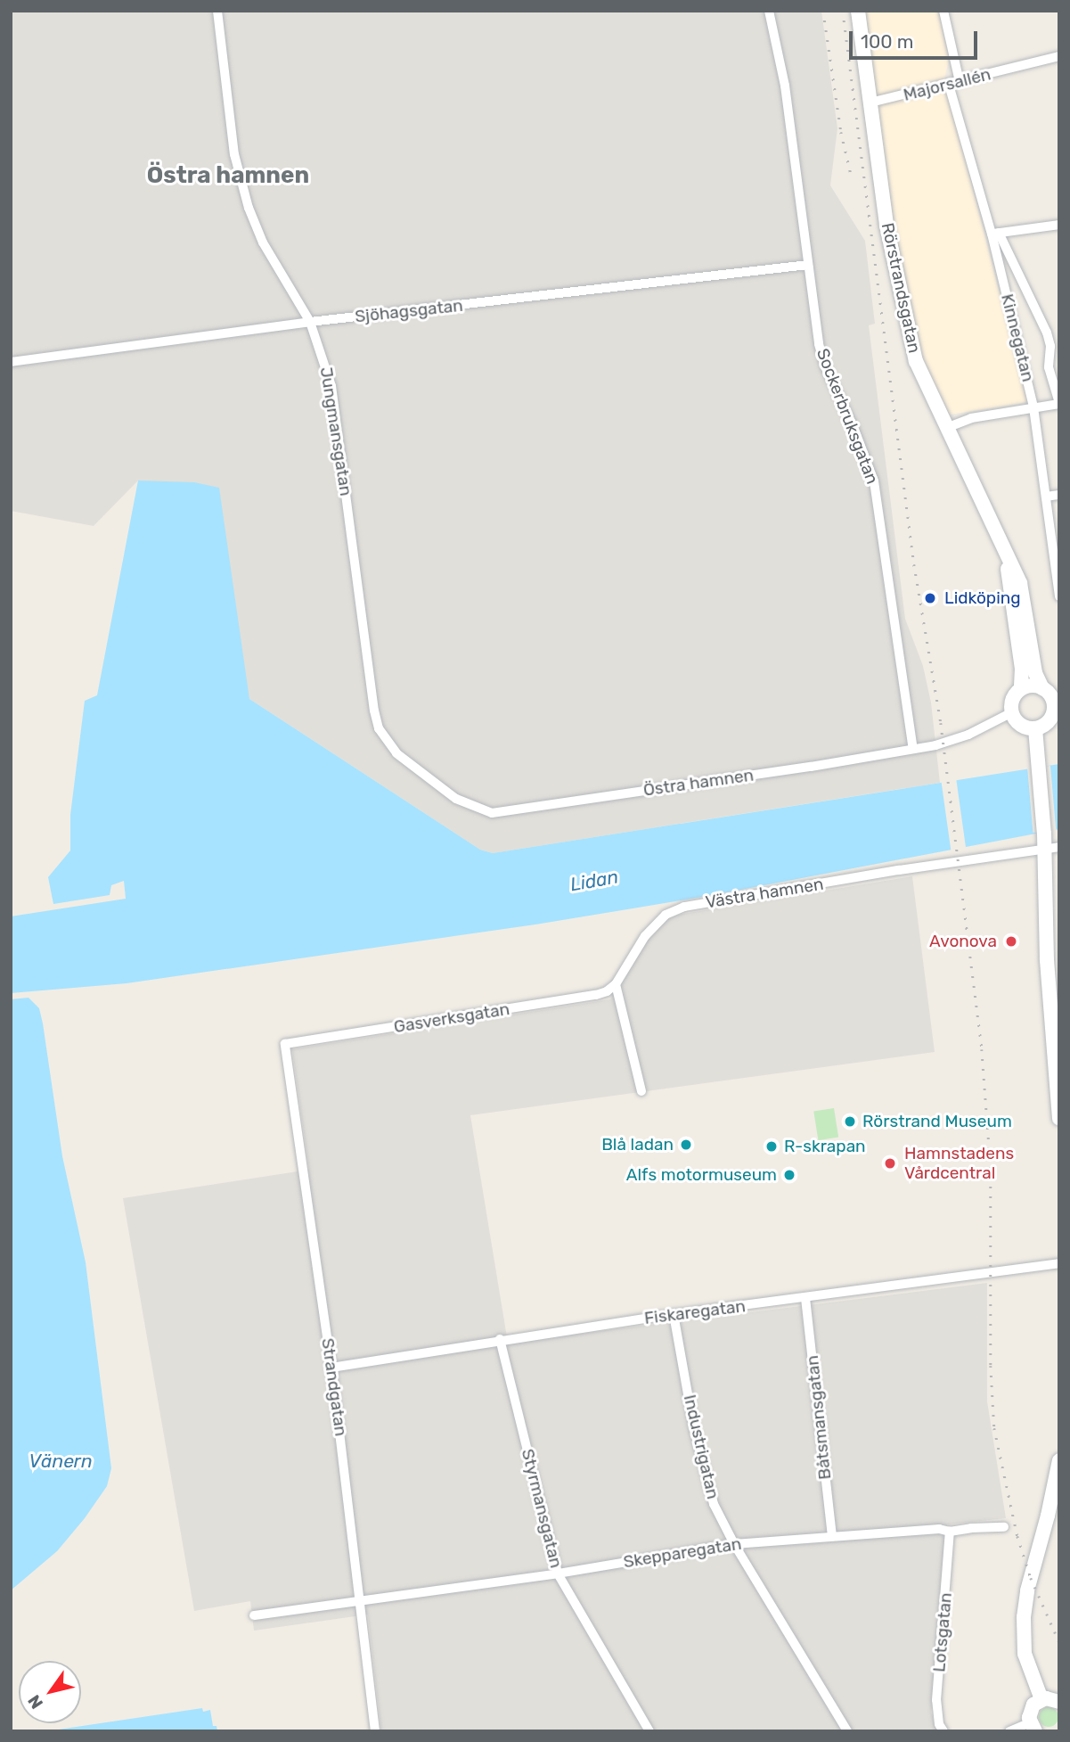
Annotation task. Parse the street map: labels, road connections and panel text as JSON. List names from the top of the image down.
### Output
{
  "streets": {
    "main road": ["Rörstrandsgatan"],
    "street": [
      "Majorsallén",
      "Sjöhagsgatan",
      "Kinnegatan",
      "Sockerbruksgatan",
      "Jungmansgatan",
      "Östra hamnen",
      "Västra hamnen",
      "Gasverksgatan",
      "Fiskaregatan",
      "Strandgatan",
      "Båtsmansgatan",
      "Industrigatan",
      "Styrmansgatan",
      "Skepparegatan",
      "Lotsgatan"
    ]
  },
  "crossings": [
    ["Majorsallén", "Rörstrandsgatan"],
    ["Majorsallén", "Kinnegatan"],
    ["Rörstrandsgatan", "Östra hamnen"],
    ["Sjöhagsgatan", "Sockerbruksgatan"],
    ["Sjöhagsgatan", "Jungmansgatan"],
    ["Sockerbruksgatan", "Östra hamnen"],
    ["Jungmansgatan", "Östra hamnen"],
    ["Västra hamnen", "Gasverksgatan"],
    ["Gasverksgatan", "Strandgatan"],
    ["Fiskaregatan", "Strandgatan"],
    ["Fiskaregatan", "Båtsmansgatan"],
    ["Fiskaregatan", "Industrigatan"],
    ["Fiskaregatan", "Styrmansgatan"],
    ["Strandgatan", "Skepparegatan"],
    ["Båtsmansgatan", "Skepparegatan"],
    ["Industrigatan", "Skepparegatan"],
    ["Styrmansgatan", "Skepparegatan"],
    ["Skepparegatan", "Lotsgatan"]
  ],
  "districts": ["Östra hamnen"],
  "water": ["Lidan", "Vänern"],
  "places": [
    "Lidköping",
    "Avonova",
    "Rörstrand Museum",
    "Blå ladan",
    "R-skrapan",
    "Hamnstadens Vårdcentral",
    "Alfs motormuseum"
  ],
  "scale_bar": "100 m",
  "north": "bottom left"
}
